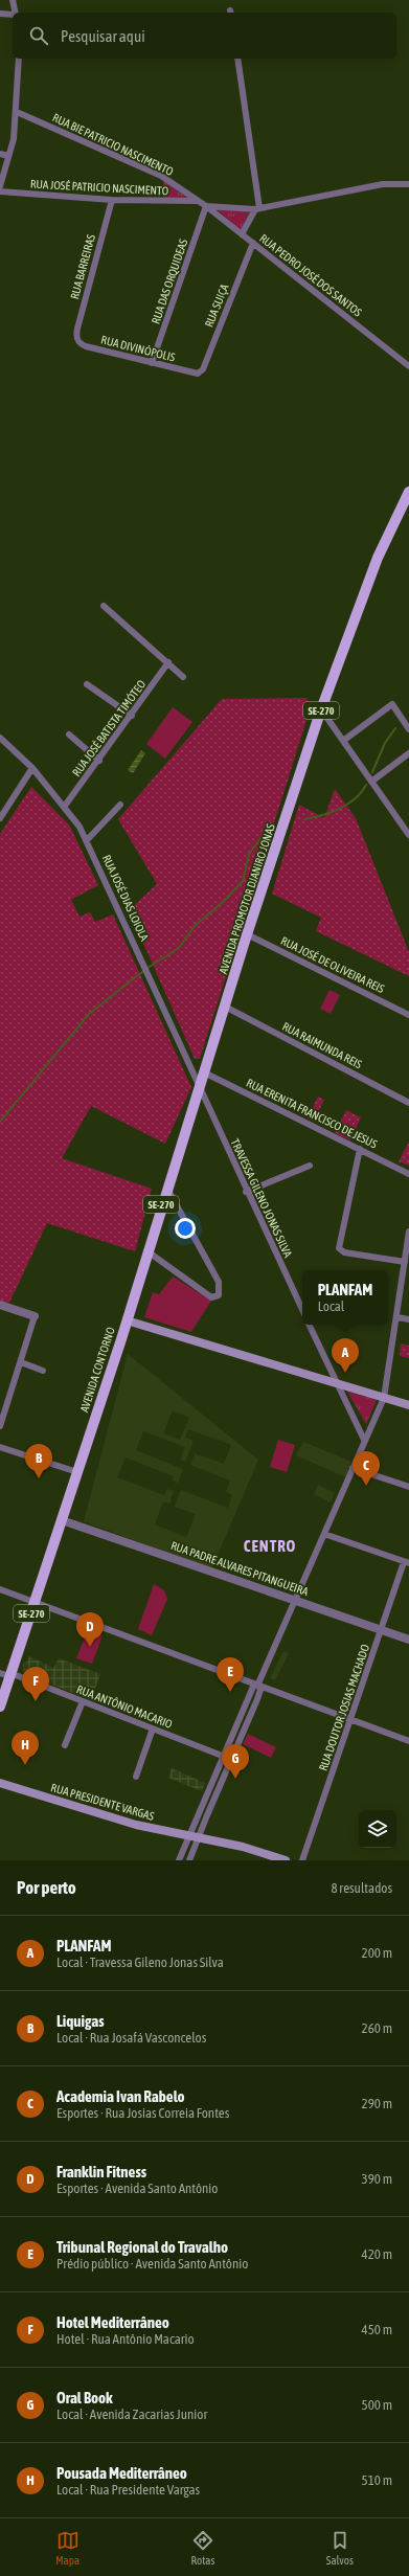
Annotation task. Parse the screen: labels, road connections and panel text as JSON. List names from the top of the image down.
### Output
{
  "streets": {
    "main road": [
      "SE-270",
      "AVENIDA PROMOTOR DJANIRO JONAS",
      "AVENIDA CONTORNO",
      "RUA PRESIDENTE VARGAS"
    ],
    "street": [
      "RUA BIE PATRICIO NASCIMENTO",
      "RUA JOSÉ PATRICIO NASCIMENTO",
      "RUA BARREIRAS",
      "RUA PEDRO JOSÉ DOS SANTOS",
      "RUA DAS ORQUIDEAS",
      "RUA SUIÇA",
      "RUA DIVINÓPOLIS",
      "RUA JOSÉ BATISTA TIMÓTEO",
      "RUA JOSÉ DIAS LOIOLA",
      "RUA JOSÉ DE OLIVEIRA REIS",
      "RUA RAIMUNDA REIS",
      "RUA ERENITA FRANCISCO DE JESUS",
      "TRAVESSA GILENO JONAS SILVA",
      "RUA PADRE ALVARES PITANGUEIRA",
      "RUA ANTÔNIO MACARIO",
      "RUA DOUTOR JOSIAS MACHADO"
    ]
  },
  "crossings": [
    ["RUA BIE PATRICIO NASCIMENTO", "RUA JOSÉ PATRICIO NASCIMENTO"],
    ["RUA BIE PATRICIO NASCIMENTO", "RUA PEDRO JOSÉ DOS SANTOS"],
    ["RUA JOSÉ PATRICIO NASCIMENTO", "RUA BARREIRAS"],
    ["RUA JOSÉ PATRICIO NASCIMENTO", "RUA PEDRO JOSÉ DOS SANTOS"],
    ["RUA BARREIRAS", "RUA DIVINÓPOLIS"],
    ["RUA PEDRO JOSÉ DOS SANTOS", "RUA DAS ORQUIDEAS"],
    ["RUA PEDRO JOSÉ DOS SANTOS", "RUA SUIÇA"],
    ["RUA DAS ORQUIDEAS", "RUA DIVINÓPOLIS"],
    ["RUA SUIÇA", "RUA DIVINÓPOLIS"],
    ["RUA JOSÉ BATISTA TIMÓTEO", "RUA JOSÉ DIAS LOIOLA"],
    ["RUA JOSÉ DIAS LOIOLA", "AVENIDA PROMOTOR DJANIRO JONAS"],
    ["RUA JOSÉ DIAS LOIOLA", "TRAVESSA GILENO JONAS SILVA"],
    ["AVENIDA PROMOTOR DJANIRO JONAS", "RUA JOSÉ DE OLIVEIRA REIS"],
    ["AVENIDA PROMOTOR DJANIRO JONAS", "RUA RAIMUNDA REIS"],
    ["AVENIDA PROMOTOR DJANIRO JONAS", "RUA ERENITA FRANCISCO DE JESUS"],
    ["AVENIDA PROMOTOR DJANIRO JONAS", "TRAVESSA GILENO JONAS SILVA"],
    ["AVENIDA PROMOTOR DJANIRO JONAS", "AVENIDA CONTORNO"],
    ["AVENIDA CONTORNO", "RUA PADRE ALVARES PITANGUEIRA"],
    ["AVENIDA CONTORNO", "RUA ANTÔNIO MACARIO"],
    ["RUA PADRE ALVARES PITANGUEIRA", "RUA DOUTOR JOSIAS MACHADO"]
  ],
  "districts": ["CENTRO"],
  "page": {
    "search": "Pesquisar aqui",
    "popup": ["PLANFAM", "Local"],
    "pins": [
      "A",
      "B",
      "C",
      "D",
      "E",
      "F",
      "H",
      "G"
    ],
    "heading": ["Por perto", "8 resultados"],
    "list": [
      {
        "mark": "A",
        "name": "PLANFAM",
        "note": "Local · Travessa Gileno Jonas Silva",
        "value": "200 m"
      },
      {
        "mark": "B",
        "name": "Liquigas",
        "note": "Local · Rua Josafá Vasconcelos",
        "value": "260 m"
      },
      {
        "mark": "C",
        "name": "Academia Ivan Rabelo",
        "note": "Esportes · Rua Josias Correia Fontes",
        "value": "290 m"
      },
      {
        "mark": "D",
        "name": "Franklin Fitness",
        "note": "Esportes · Avenida Santo Antônio",
        "value": "390 m"
      },
      {
        "mark": "E",
        "name": "Tribunal Regional do Travalho",
        "note": "Prédio público · Avenida Santo Antônio",
        "value": "420 m"
      },
      {
        "mark": "F",
        "name": "Hotel Mediterrâneo",
        "note": "Hotel · Rua Antônio Macario",
        "value": "450 m"
      },
      {
        "mark": "G",
        "name": "Oral Book",
        "note": "Local · Avenida Zacarias Junior",
        "value": "500 m"
      },
      {
        "mark": "H",
        "name": "Pousada Mediterrâneo",
        "note": "Local · Rua Presidente Vargas",
        "value": "510 m"
      }
    ],
    "nav": ["Mapa", "Rotas", "Salvos"]
  }
}
